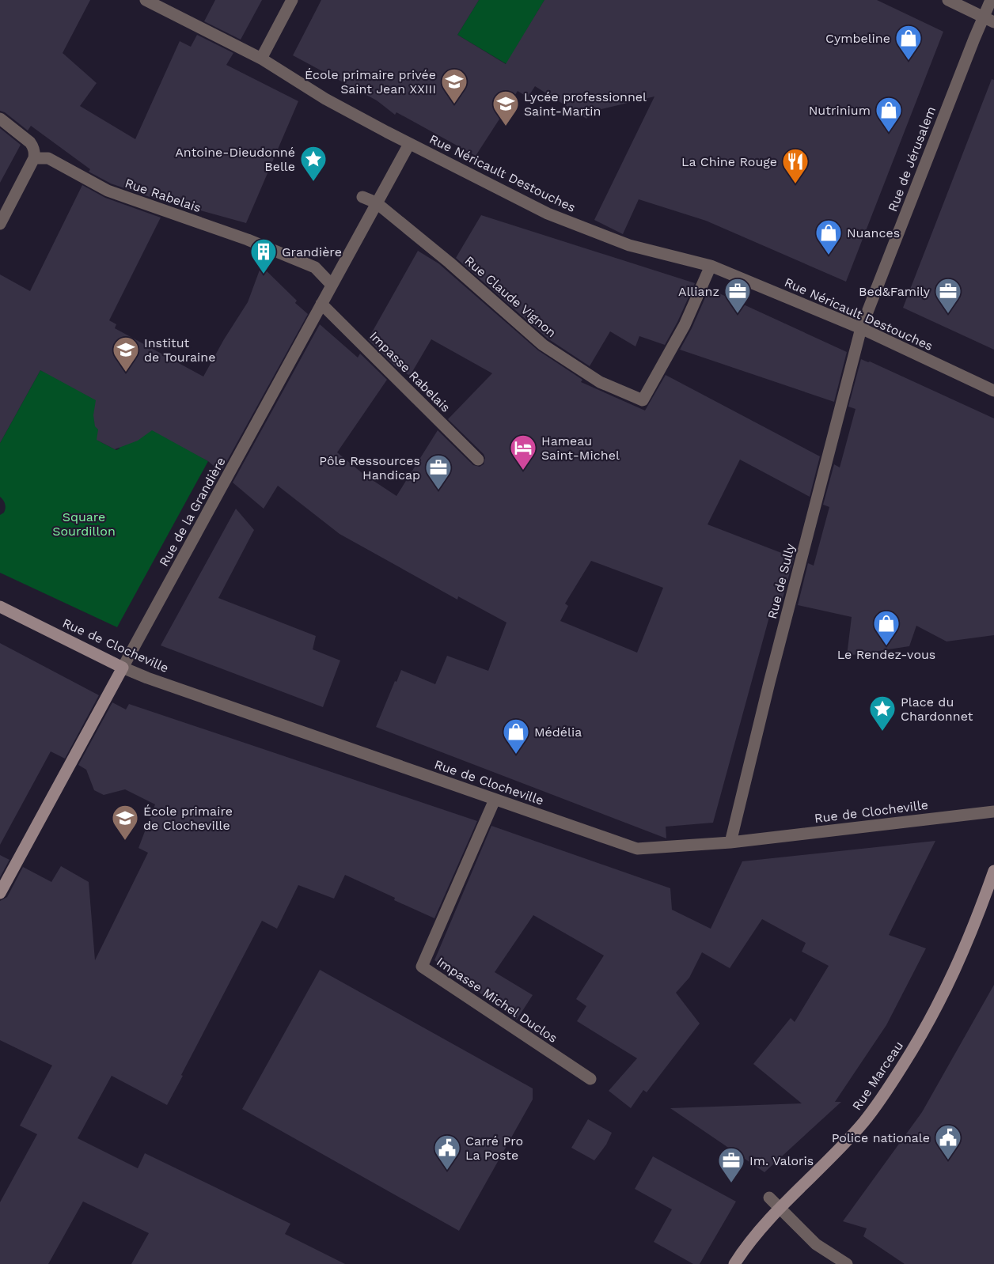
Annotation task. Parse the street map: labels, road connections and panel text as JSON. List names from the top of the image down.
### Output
{
  "streets": {
    "street": [
      "Rue de Jérusalem",
      "Rue Néricault Destouches",
      "Rue Rabelais",
      "Rue Claude Vignon",
      "Impasse Rabelais",
      "Rue de la Grandière",
      "Rue de Sully",
      "Rue de Clocheville",
      "Impasse Michel Duclos",
      "Rue Marceau"
    ]
  },
  "crossings": [
    ["Rue de Jérusalem", "Rue Néricault Destouches"],
    ["Rue de Jérusalem", "Rue de Sully"],
    ["Rue Néricault Destouches", "Rue Claude Vignon"],
    ["Rue Néricault Destouches", "Rue de la Grandière"],
    ["Rue Néricault Destouches", "Rue de Sully"],
    ["Rue Rabelais", "Rue de la Grandière"],
    ["Rue Claude Vignon", "Rue de la Grandière"],
    ["Impasse Rabelais", "Rue de la Grandière"],
    ["Rue de la Grandière", "Rue de Clocheville"],
    ["Rue de Sully", "Rue de Clocheville"],
    ["Rue de Clocheville", "Impasse Michel Duclos"]
  ],
  "parks": ["Square Sourdillon"],
  "places": {
    "shop": [
      "Cymbeline",
      "Nutrinium",
      "Nuances",
      "Le Rendez-vous",
      "Médélia"
    ],
    "school or university": [
      "École primaire privée Saint Jean XXIII",
      "Lycée professionnel Saint-Martin",
      "Institut de Touraine",
      "École primaire de Clocheville"
    ],
    "place": ["Antoine-Dieudonné Belle", "Place du Chardonnet"],
    "restaurant": ["La Chine Rouge"],
    "building": ["Grandière"],
    "office": [
      "Allianz",
      "Bed&Family",
      "Pôle Ressources Handicap",
      "Im. Valoris"
    ],
    "hotel": ["Hameau Saint-Michel"],
    "public building": ["Police nationale", "Carré Pro La Poste"]
  }
}
